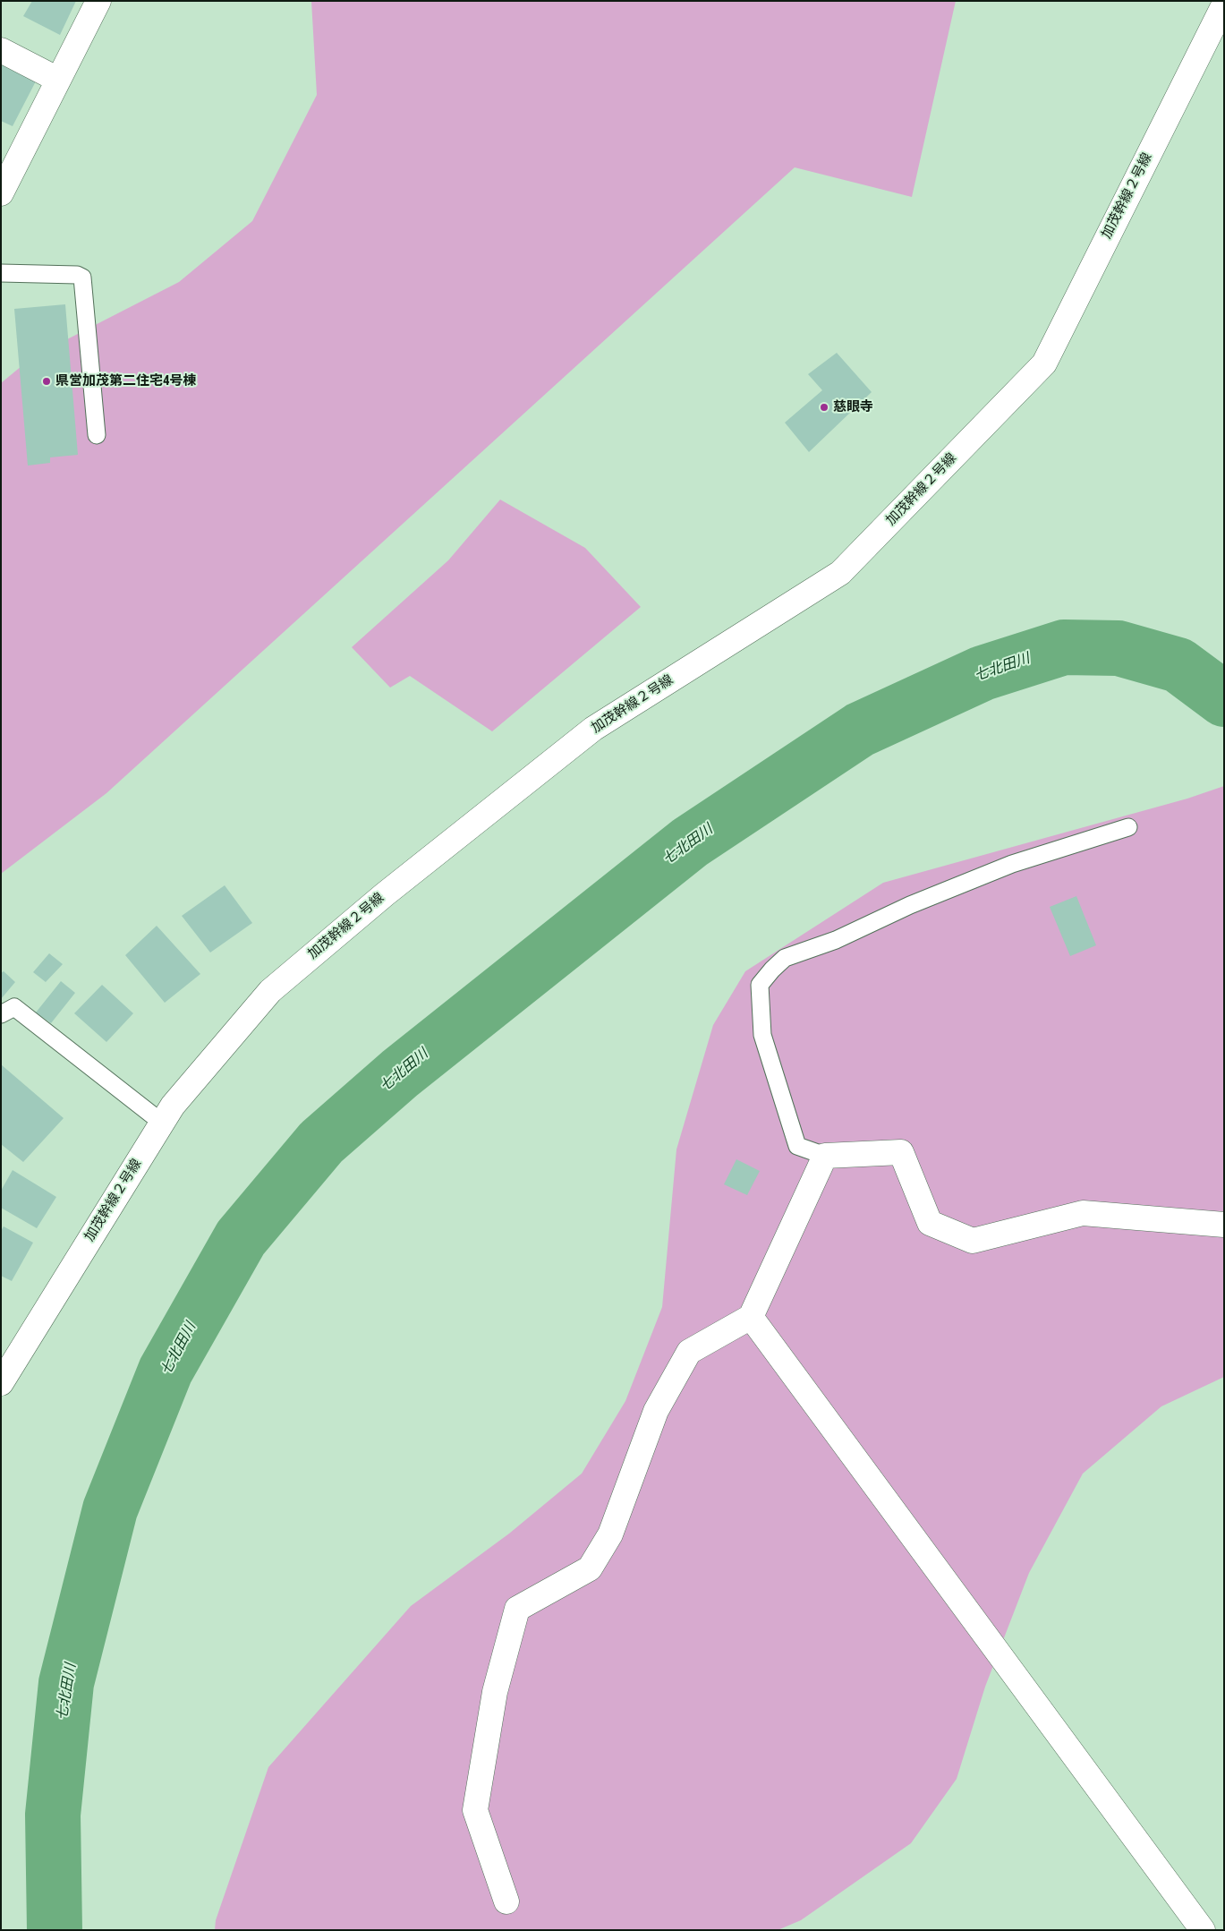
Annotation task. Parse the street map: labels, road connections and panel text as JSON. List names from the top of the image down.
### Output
{
  "streets": {
    "street": ["加茂幹線２号線"]
  },
  "water": ["七北田川"],
  "places": ["県営加茂第二住宅4号棟", "慈眼寺"]
}
